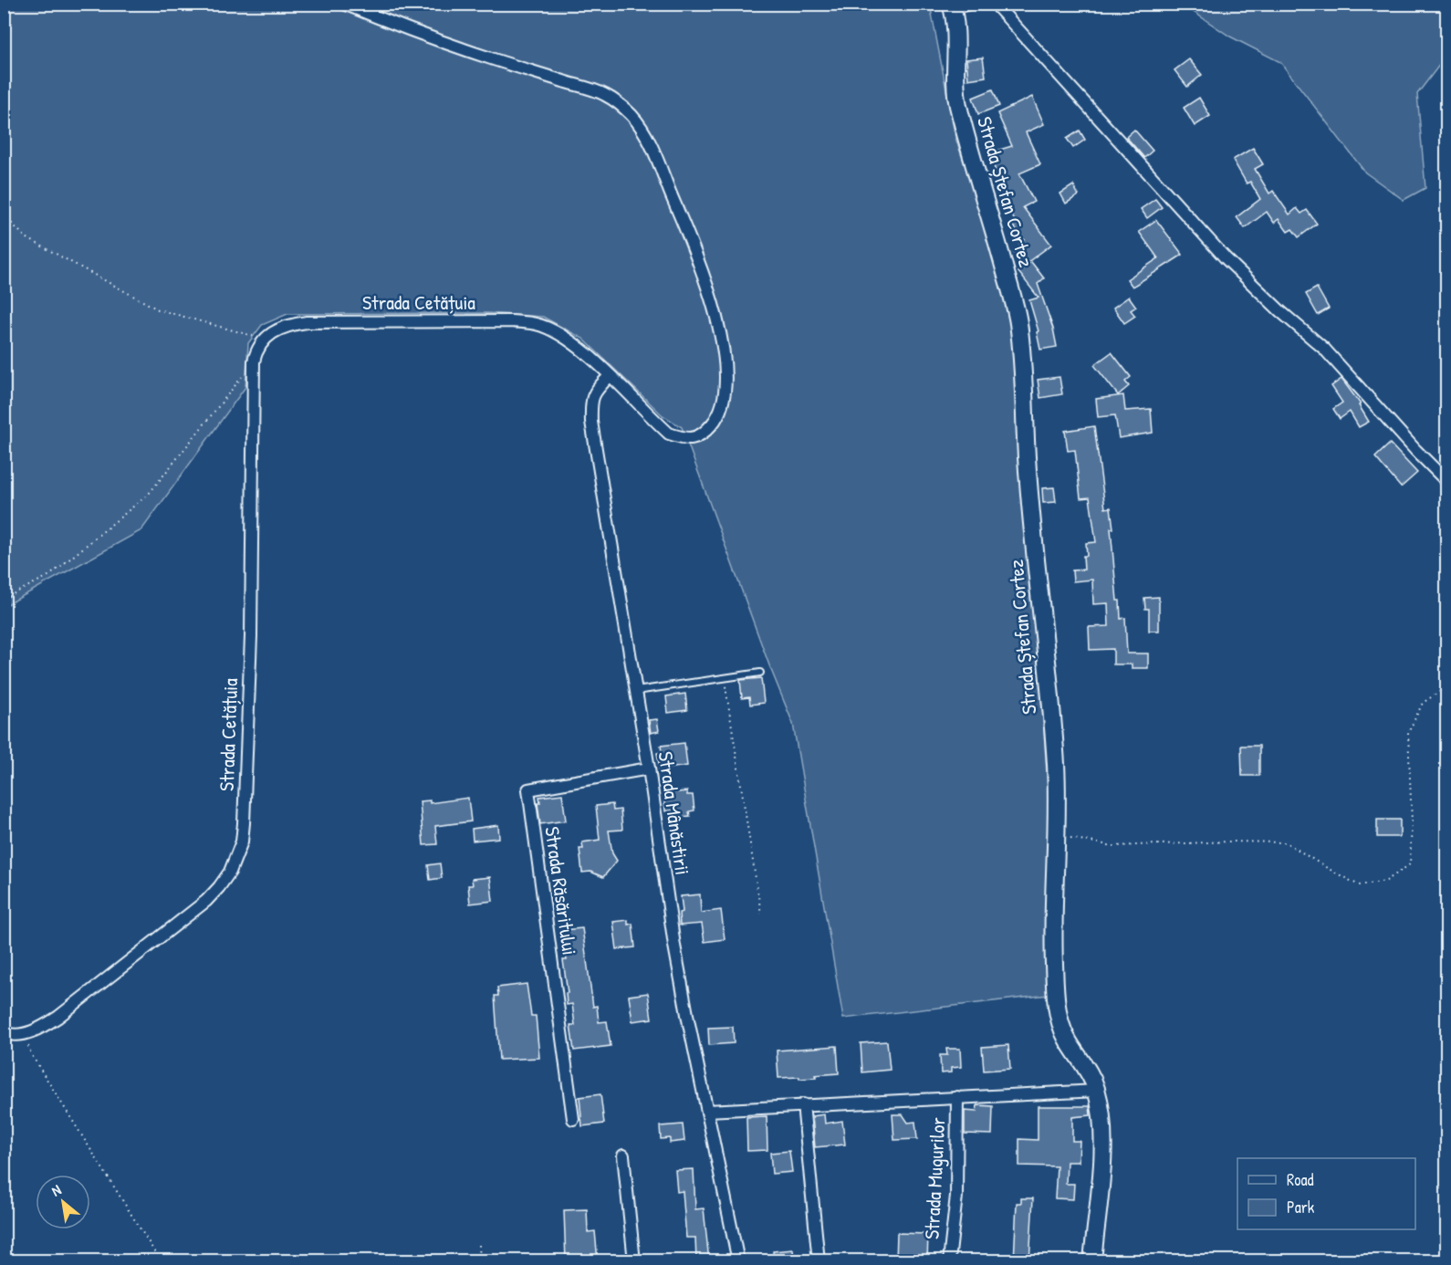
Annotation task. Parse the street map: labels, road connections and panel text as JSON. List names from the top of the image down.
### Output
{
  "streets": {
    "street": [
      "Strada Ștefan Cortez",
      "Strada Cetățuia",
      "Strada Mânăstirii",
      "Strada Răsăritului",
      "Strada Mugurilor"
    ]
  },
  "crossings": [
    ["Strada Cetățuia", "Strada Mânăstirii"],
    ["Strada Mânăstirii", "Strada Răsăritului"]
  ],
  "legend": ["Road", "Park"],
  "north": "top left"
}
